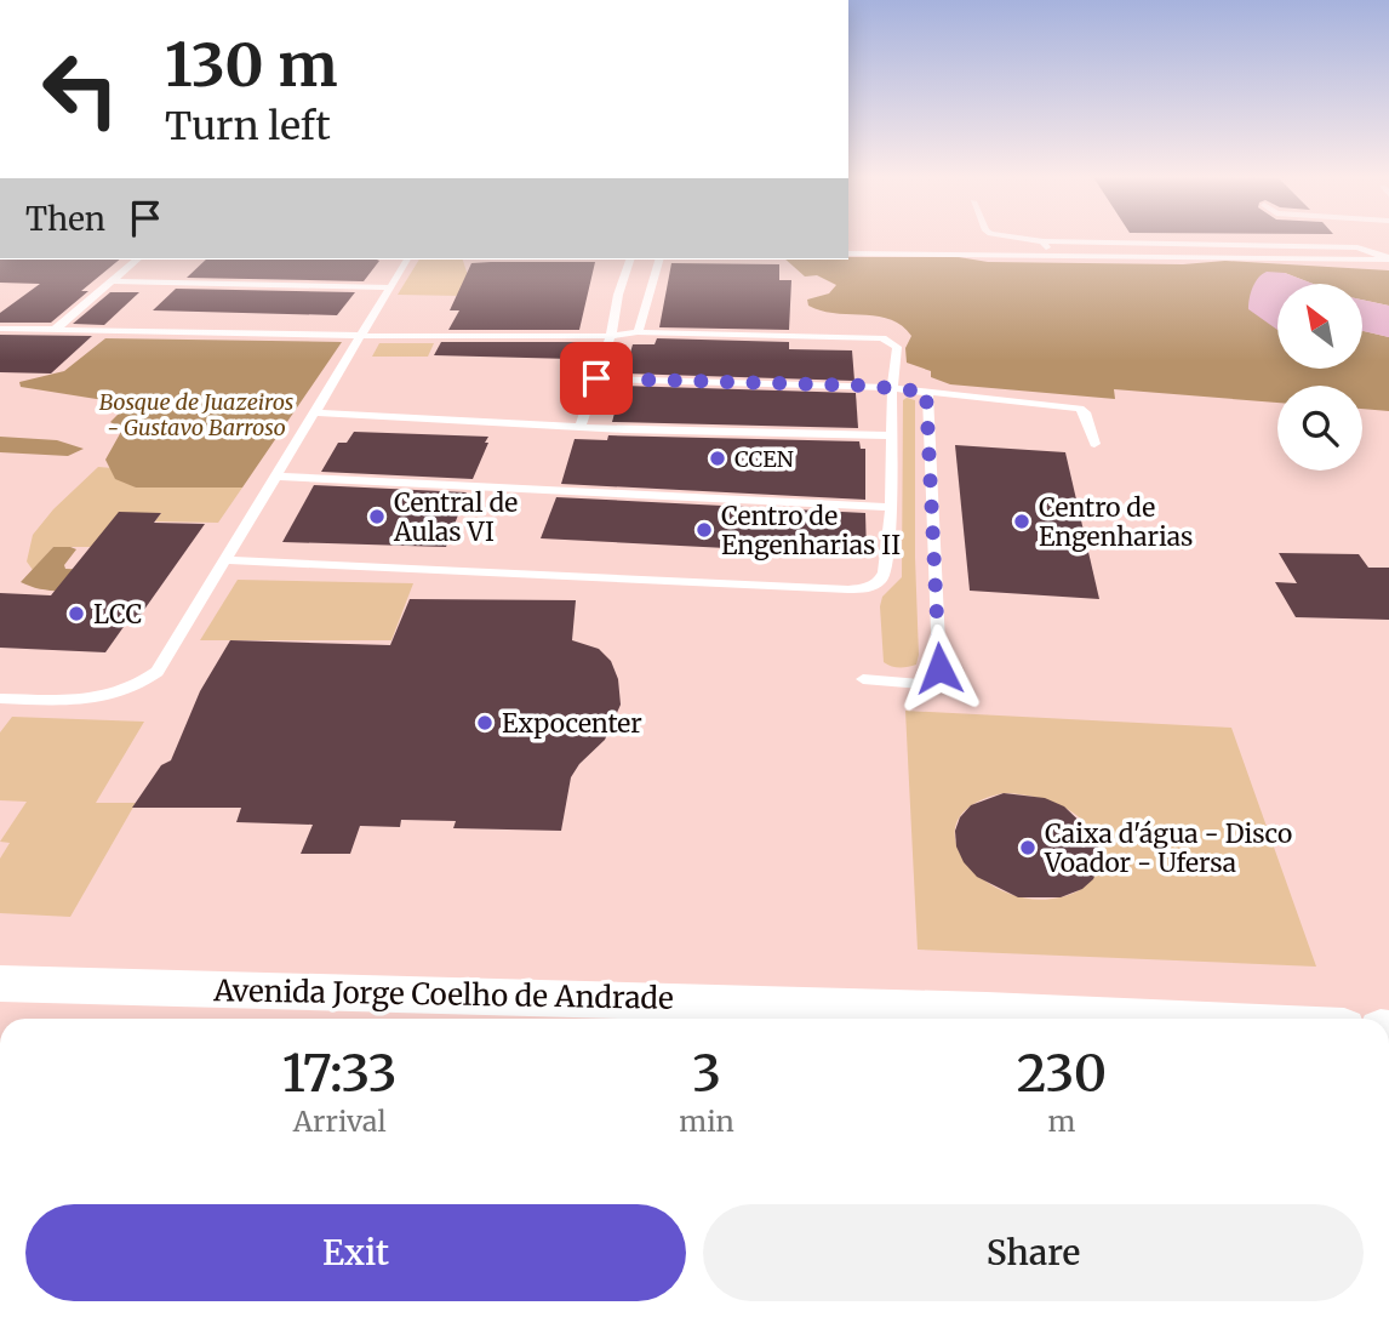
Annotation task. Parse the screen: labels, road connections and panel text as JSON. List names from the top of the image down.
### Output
{
  "streets": {
    "street": ["Avenida Jorge Coelho de Andrade"]
  },
  "parks": ["Bosque de Juazeiros - Gustavo Barroso"],
  "places": [
    "CCEN",
    "Central de Aulas VI",
    "Centro de Engenharias",
    "Centro de Engenharias II",
    "LCC",
    "Expocenter",
    "Caixa d'água - Disco Voador - Ufersa"
  ],
  "north": "top left",
  "page": {
    "turn": ["130 m", "Turn left"],
    "then": "Then",
    "eta": [
      "17:33",
      "Arrival",
      "3",
      "min",
      "230",
      "m"
    ],
    "buttons": ["Exit", "Share"]
  }
}
